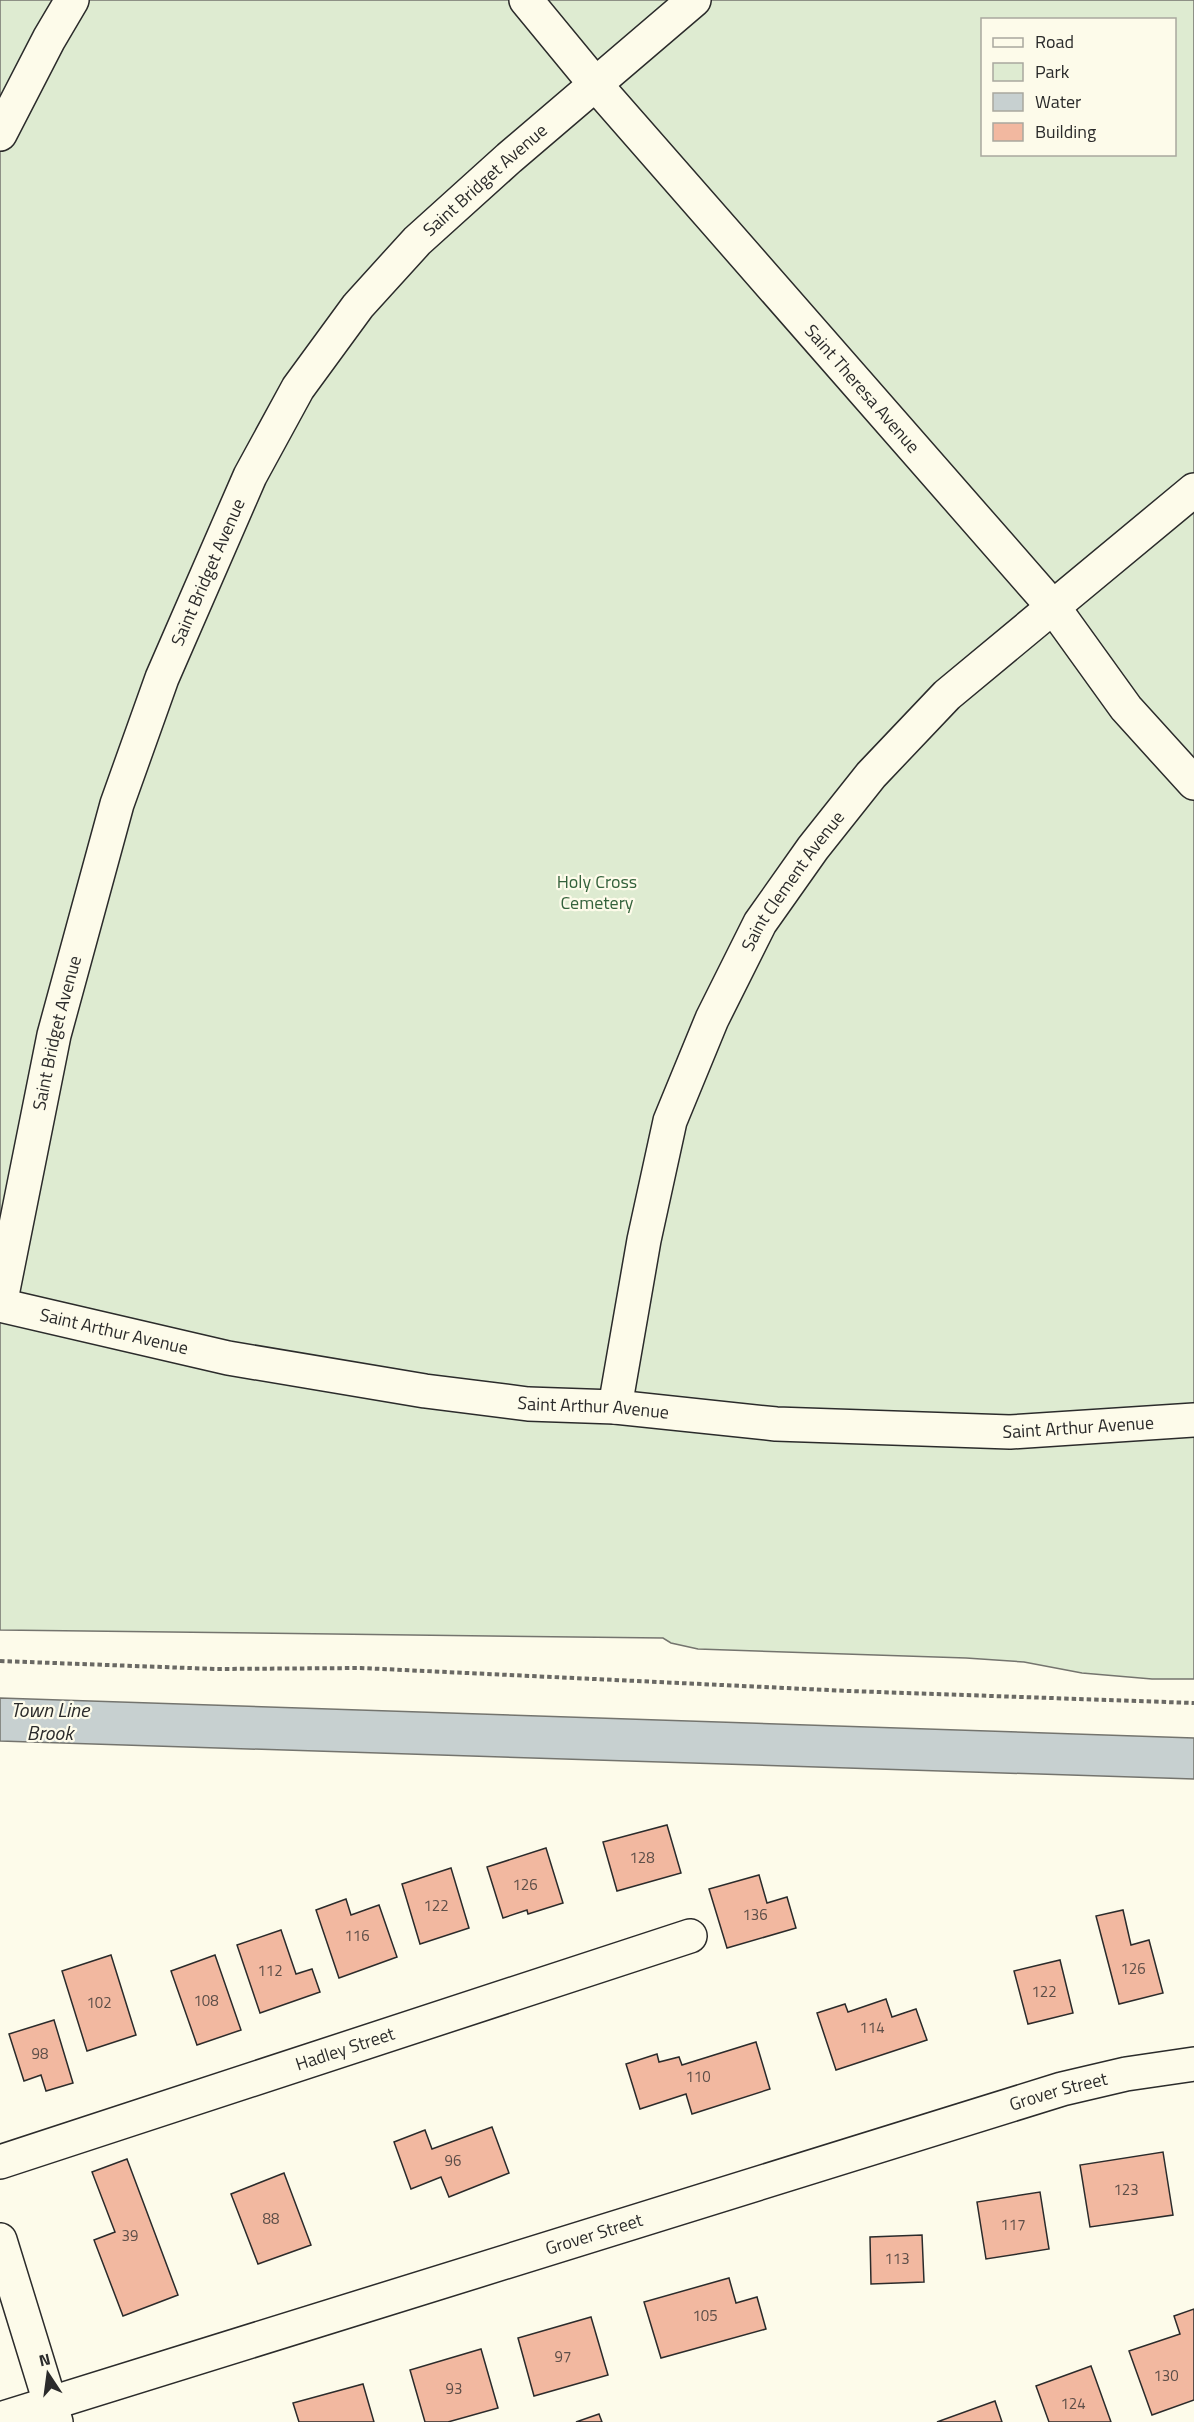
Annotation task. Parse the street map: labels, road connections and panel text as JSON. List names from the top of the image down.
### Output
{
  "streets": {
    "street": [
      "Saint Bridget Avenue",
      "Saint Theresa Avenue",
      "Saint Clement Avenue",
      "Saint Arthur Avenue",
      "Hadley Street",
      "Grover Street"
    ]
  },
  "crossings": [
    ["Saint Bridget Avenue", "Saint Theresa Avenue"],
    ["Saint Bridget Avenue", "Saint Arthur Avenue"],
    ["Saint Theresa Avenue", "Saint Clement Avenue"],
    ["Saint Clement Avenue", "Saint Arthur Avenue"]
  ],
  "water": ["Town Line Brook"],
  "parks": ["Holy Cross Cemetery"],
  "house_numbers": [
    "128",
    "126",
    "122",
    "136",
    "116",
    "126",
    "112",
    "122",
    "108",
    "102",
    "114",
    "98",
    "110",
    "96",
    "123",
    "88",
    "117",
    "39",
    "113",
    "105",
    "97",
    "130",
    "93",
    "124"
  ],
  "legend": [
    "Road",
    "Park",
    "Water",
    "Building"
  ],
  "north": "top"
}
